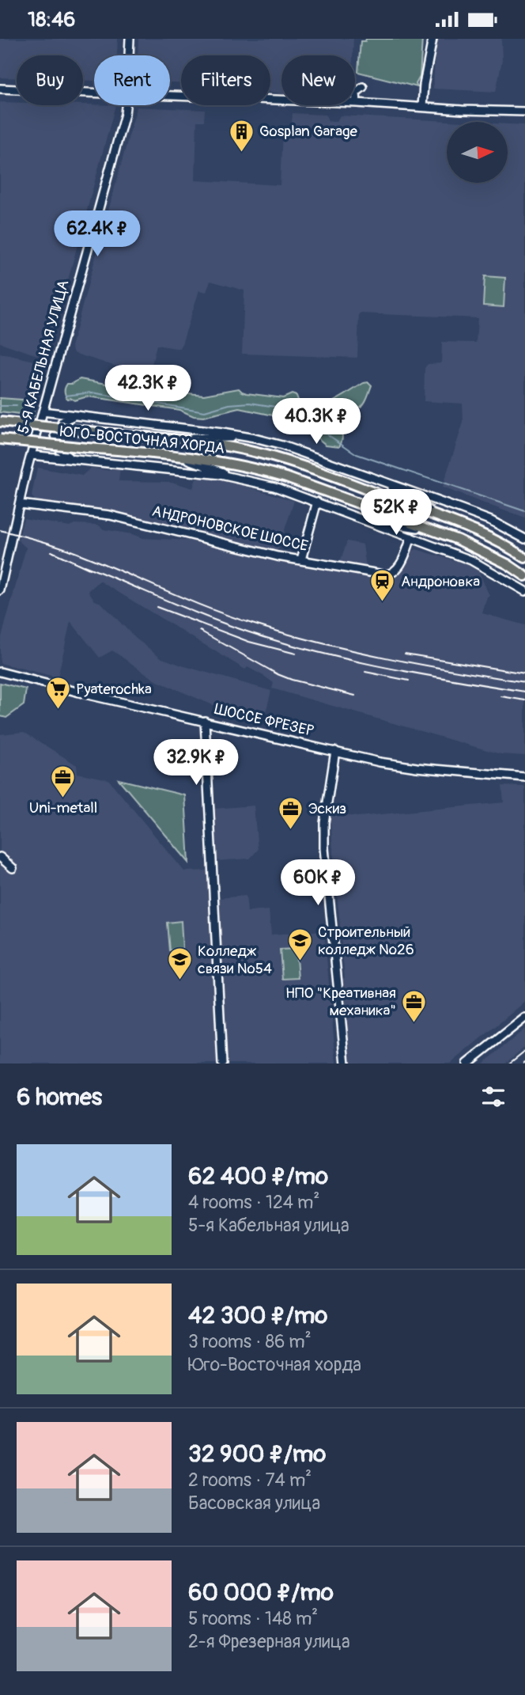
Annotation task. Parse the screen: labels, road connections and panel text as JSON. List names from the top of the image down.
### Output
{
  "streets": {
    "main road": ["ЮГО-ВОСТОЧНАЯ ХОРДА"],
    "street": ["5-Я КАБЕЛЬНАЯ УЛИЦА", "АНДРОНОВСКОЕ ШОССЕ", "ШОССЕ ФРЕЗЕР"]
  },
  "crossings": [
    ["5-Я КАБЕЛЬНАЯ УЛИЦА", "АНДРОНОВСКОЕ ШОССЕ"]
  ],
  "places": {
    "building": ["Gosplan Garage"],
    "station": ["Андроновка"],
    "supermarket": ["Pyaterochka"],
    "office": ["Uni-metall", "Эскиз", "НПО \"Креативная механика\""],
    "school or university": ["Строительный колледж №26", "Колледж связи №54"]
  },
  "north": "right",
  "page": {
    "status": "18:46",
    "chip": [
      "Buy",
      "Rent",
      "Filters",
      "New"
    ],
    "price": [
      "62.4K ₽",
      "42.3K ₽",
      "40.3K ₽",
      "52K ₽",
      "32.9K ₽",
      "60K ₽"
    ],
    "heading": "6 homes",
    "list": [
      {
        "name": "62 400 ₽/mo",
        "note": "4 rooms · 124 m² · 5-я Кабельная улица"
      },
      {
        "name": "42 300 ₽/mo",
        "note": "3 rooms · 86 m² · Юго-Восточная хорда"
      },
      {
        "name": "32 900 ₽/mo",
        "note": "2 rooms · 74 m² · Басовская улица"
      },
      {
        "name": "60 000 ₽/mo",
        "note": "5 rooms · 148 m² · 2-я Фрезерная улица"
      }
    ]
  }
}
